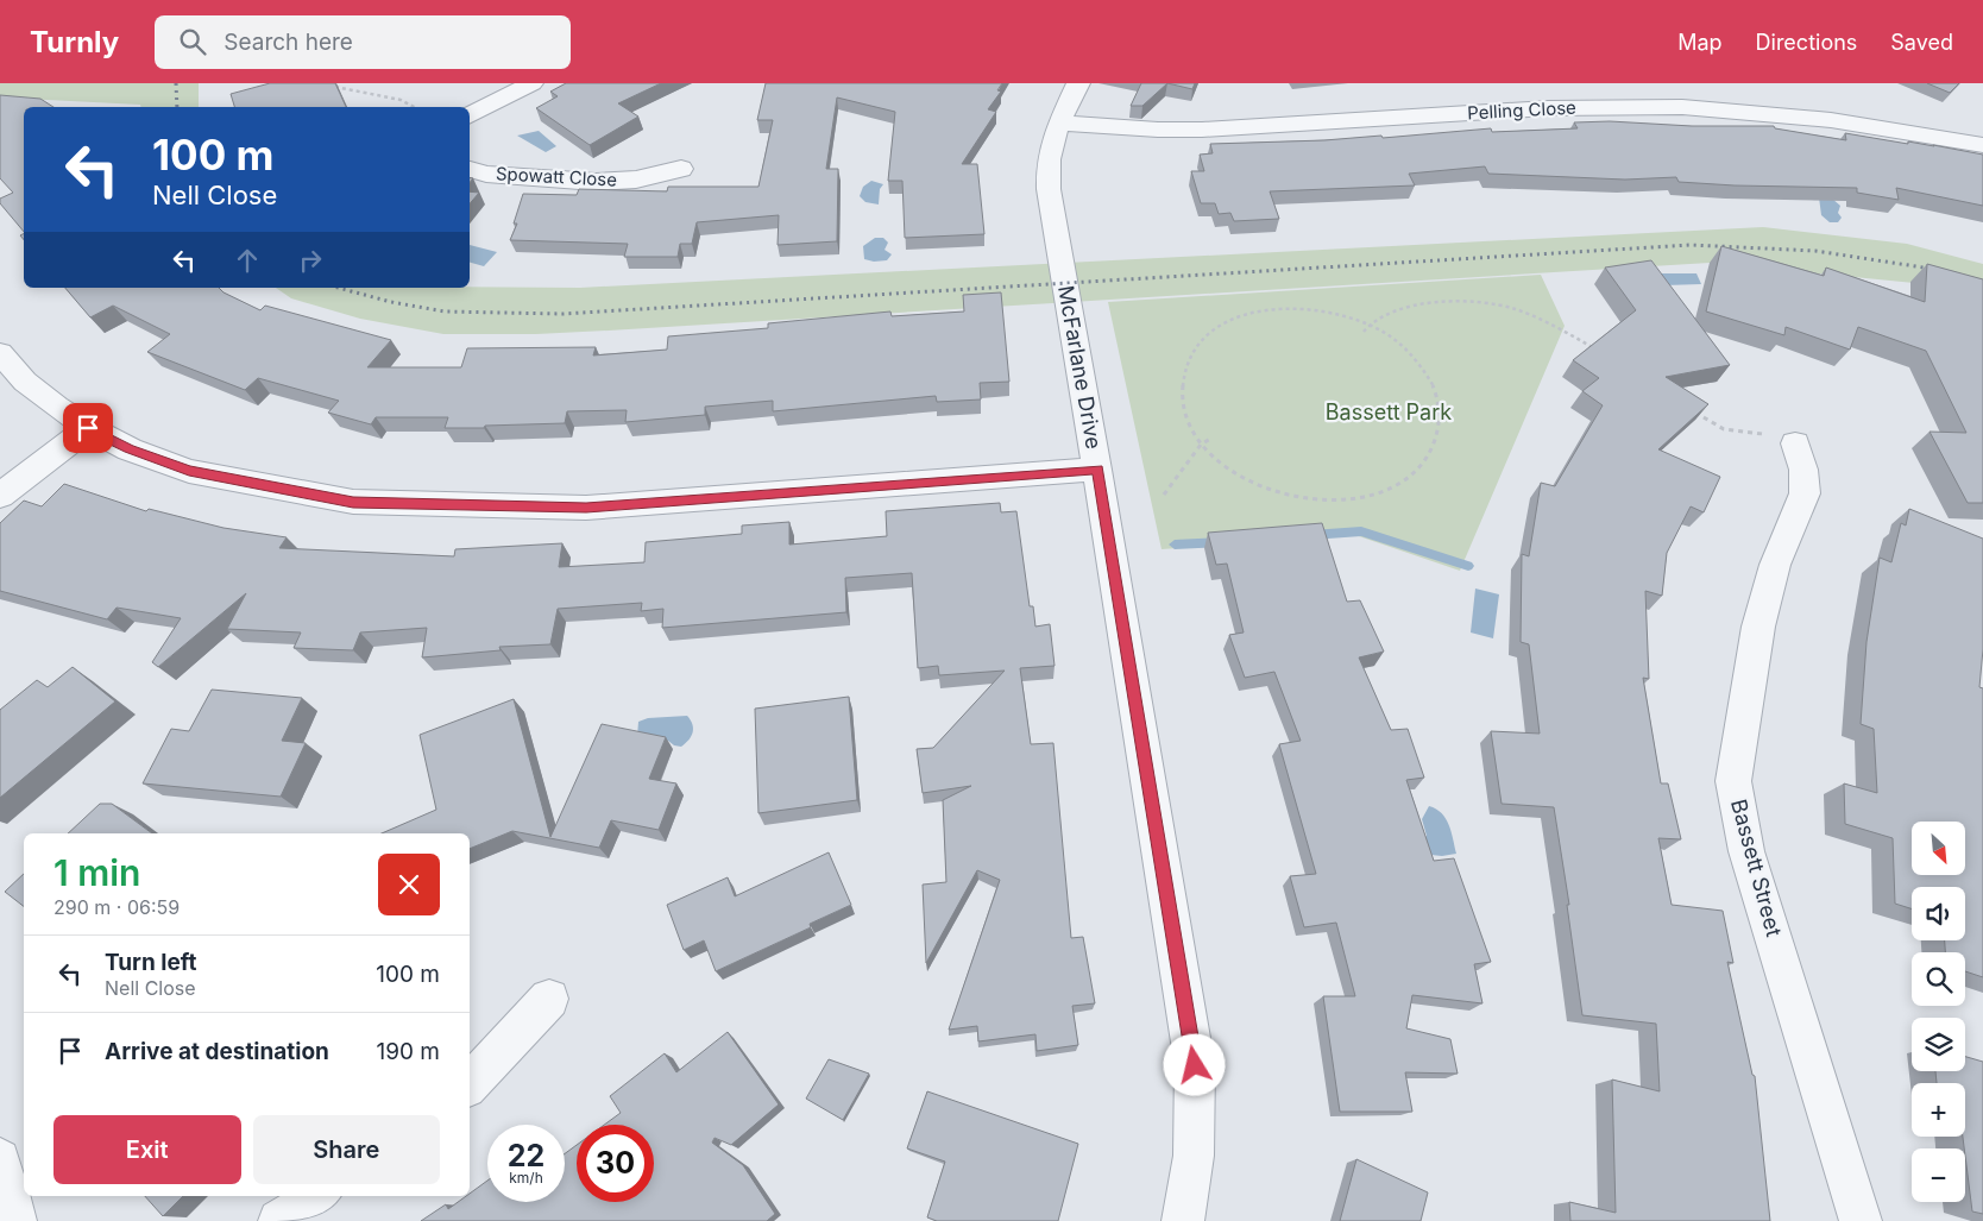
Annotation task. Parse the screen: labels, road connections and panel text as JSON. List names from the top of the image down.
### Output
{
  "streets": {
    "street": [
      "Pelling Close",
      "Spowatt Close",
      "McFarlane Drive",
      "Bassett Street"
    ]
  },
  "crossings": [
    ["Pelling Close", "McFarlane Drive"]
  ],
  "parks": ["Bassett Park"],
  "north": "bottom right",
  "page": {
    "header": "Turnly",
    "search": "Search here",
    "nav": ["Map", "Directions", "Saved"],
    "turn": ["100 m", "Nell Close"],
    "map_buttons": ["+", "−"],
    "heading": ["1 min", "290 m · 06:59"],
    "list": [
      {
        "name": "Turn left",
        "note": "Nell Close",
        "value": "100 m"
      },
      {
        "name": "Arrive at destination",
        "value": "190 m"
      }
    ],
    "buttons": ["Exit", "Share"],
    "speed": "22 km/h",
    "limit": "30"
  }
}
